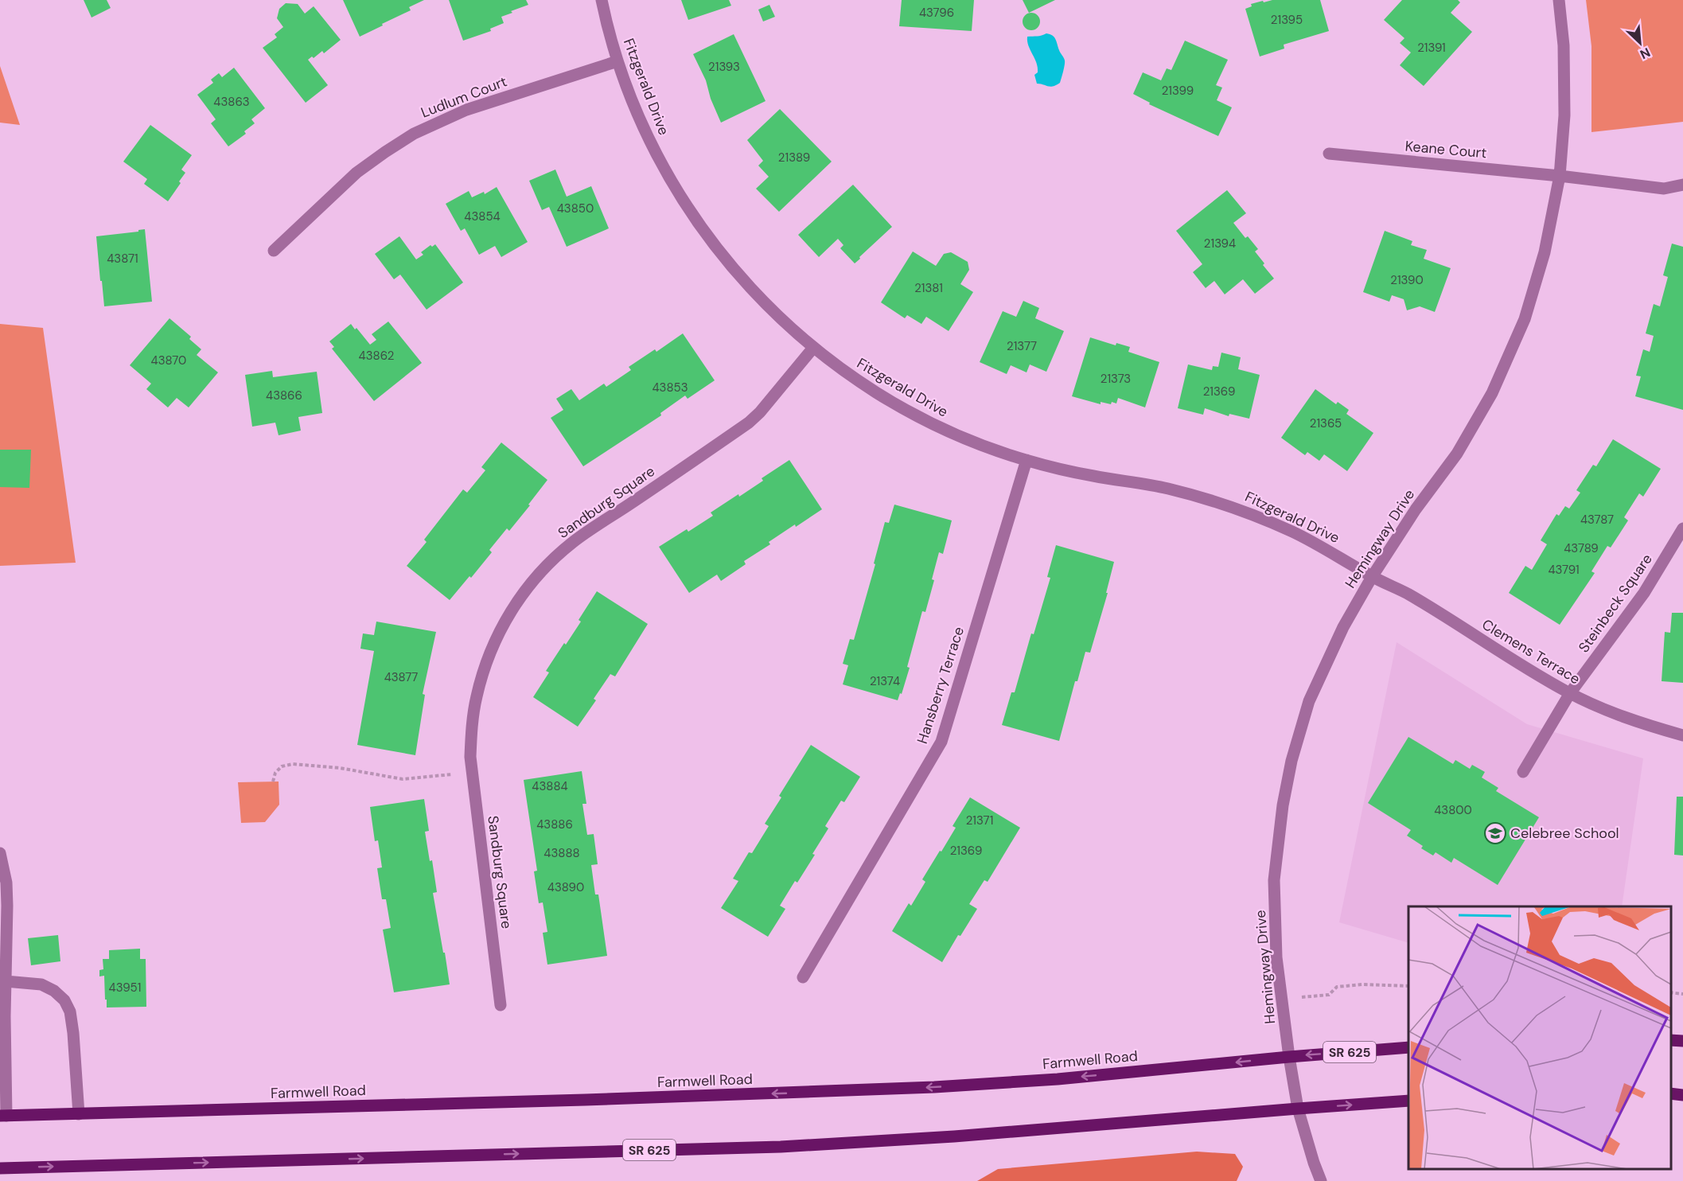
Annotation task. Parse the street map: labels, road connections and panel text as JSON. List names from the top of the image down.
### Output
{
  "streets": {
    "main road": ["SR 625", "Farmwell Road"],
    "street": [
      "Fitzgerald Drive",
      "Ludlum Court",
      "Keane Court",
      "Sandburg Square",
      "Hemingway Drive",
      "Steinbeck Square",
      "Clemens Terrace",
      "Hansberry Terrace"
    ]
  },
  "crossings": [
    ["Fitzgerald Drive", "Ludlum Court"],
    ["Fitzgerald Drive", "Sandburg Square"],
    ["Fitzgerald Drive", "Hemingway Drive"],
    ["Fitzgerald Drive", "Clemens Terrace"],
    ["Fitzgerald Drive", "Hansberry Terrace"],
    ["Keane Court", "Hemingway Drive"],
    ["Hemingway Drive", "Clemens Terrace"],
    ["Hemingway Drive", "SR 625"],
    ["Hemingway Drive", "Farmwell Road"],
    ["Steinbeck Square", "Clemens Terrace"]
  ],
  "places": {
    "school or university": ["Celebree School"]
  },
  "house_numbers": [
    "43796",
    "21395",
    "21391",
    "21393",
    "21399",
    "43863",
    "21389",
    "43850",
    "43854",
    "21394",
    "43871",
    "21390",
    "21381",
    "21377",
    "43862",
    "43870",
    "21373",
    "43853",
    "21369",
    "43866",
    "21365",
    "43787",
    "43789",
    "43791",
    "43877",
    "21374",
    "43884",
    "43800",
    "21371",
    "43886",
    "21369",
    "43888",
    "43890",
    "43951"
  ],
  "north": "bottom right"
}
